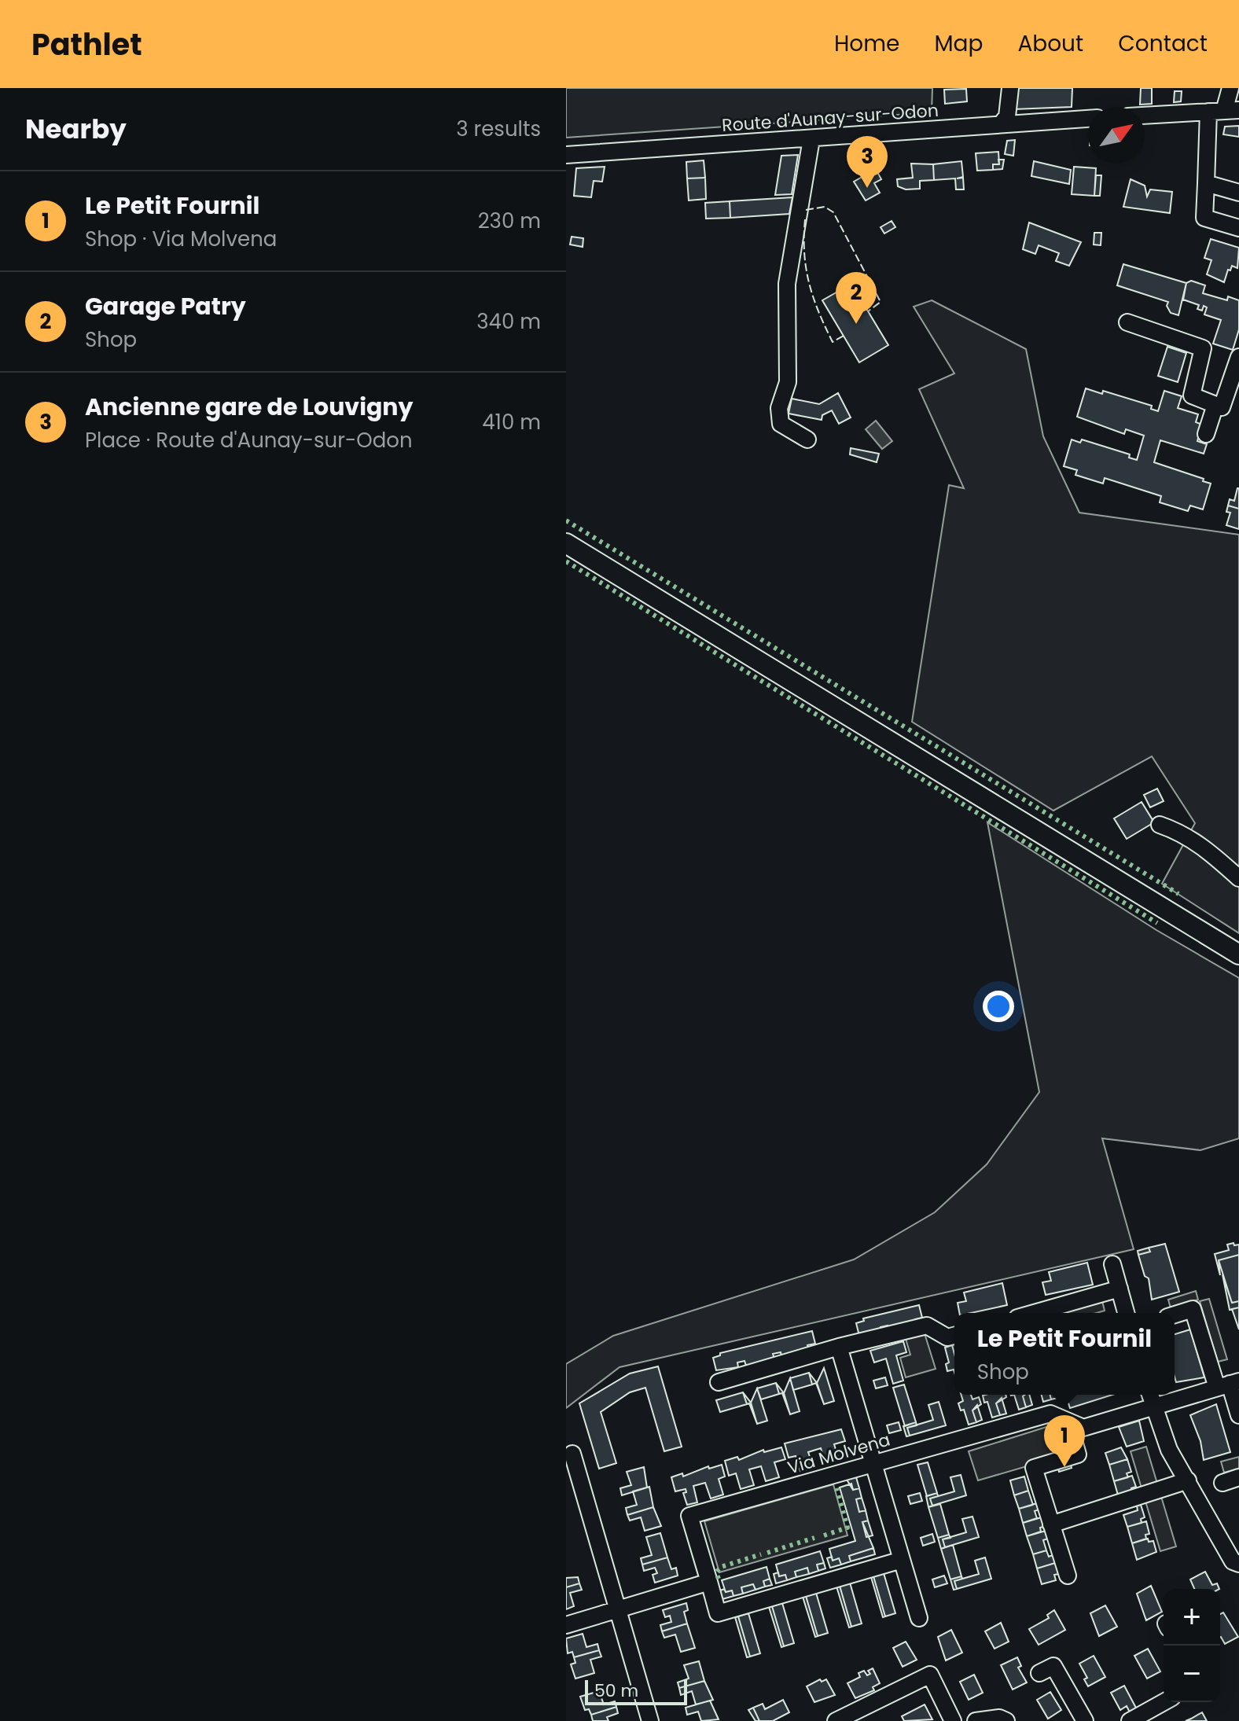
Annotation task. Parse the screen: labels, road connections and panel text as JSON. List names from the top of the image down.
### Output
{
  "streets": {
    "street": ["Route d'Aunay-sur-Odon", "Via Molvena"]
  },
  "scale_bar": "50 m",
  "north": "top right",
  "page": {
    "header": "Pathlet",
    "nav": [
      "Home",
      "Map",
      "About",
      "Contact"
    ],
    "heading": ["Nearby", "3 results"],
    "pins": ["3", "2", "1"],
    "list": [
      {
        "mark": "1",
        "name": "Le Petit Fournil",
        "note": "Shop · Via Molvena",
        "value": "230 m"
      },
      {
        "mark": "2",
        "name": "Garage Patry",
        "note": "Shop",
        "value": "340 m"
      },
      {
        "mark": "3",
        "name": "Ancienne gare de Louvigny",
        "note": "Place · Route d'Aunay-sur-Odon",
        "value": "410 m"
      }
    ],
    "popup": ["Le Petit Fournil", "Shop"],
    "map_buttons": ["+", "−"],
    "scale": "50 m"
  }
}
